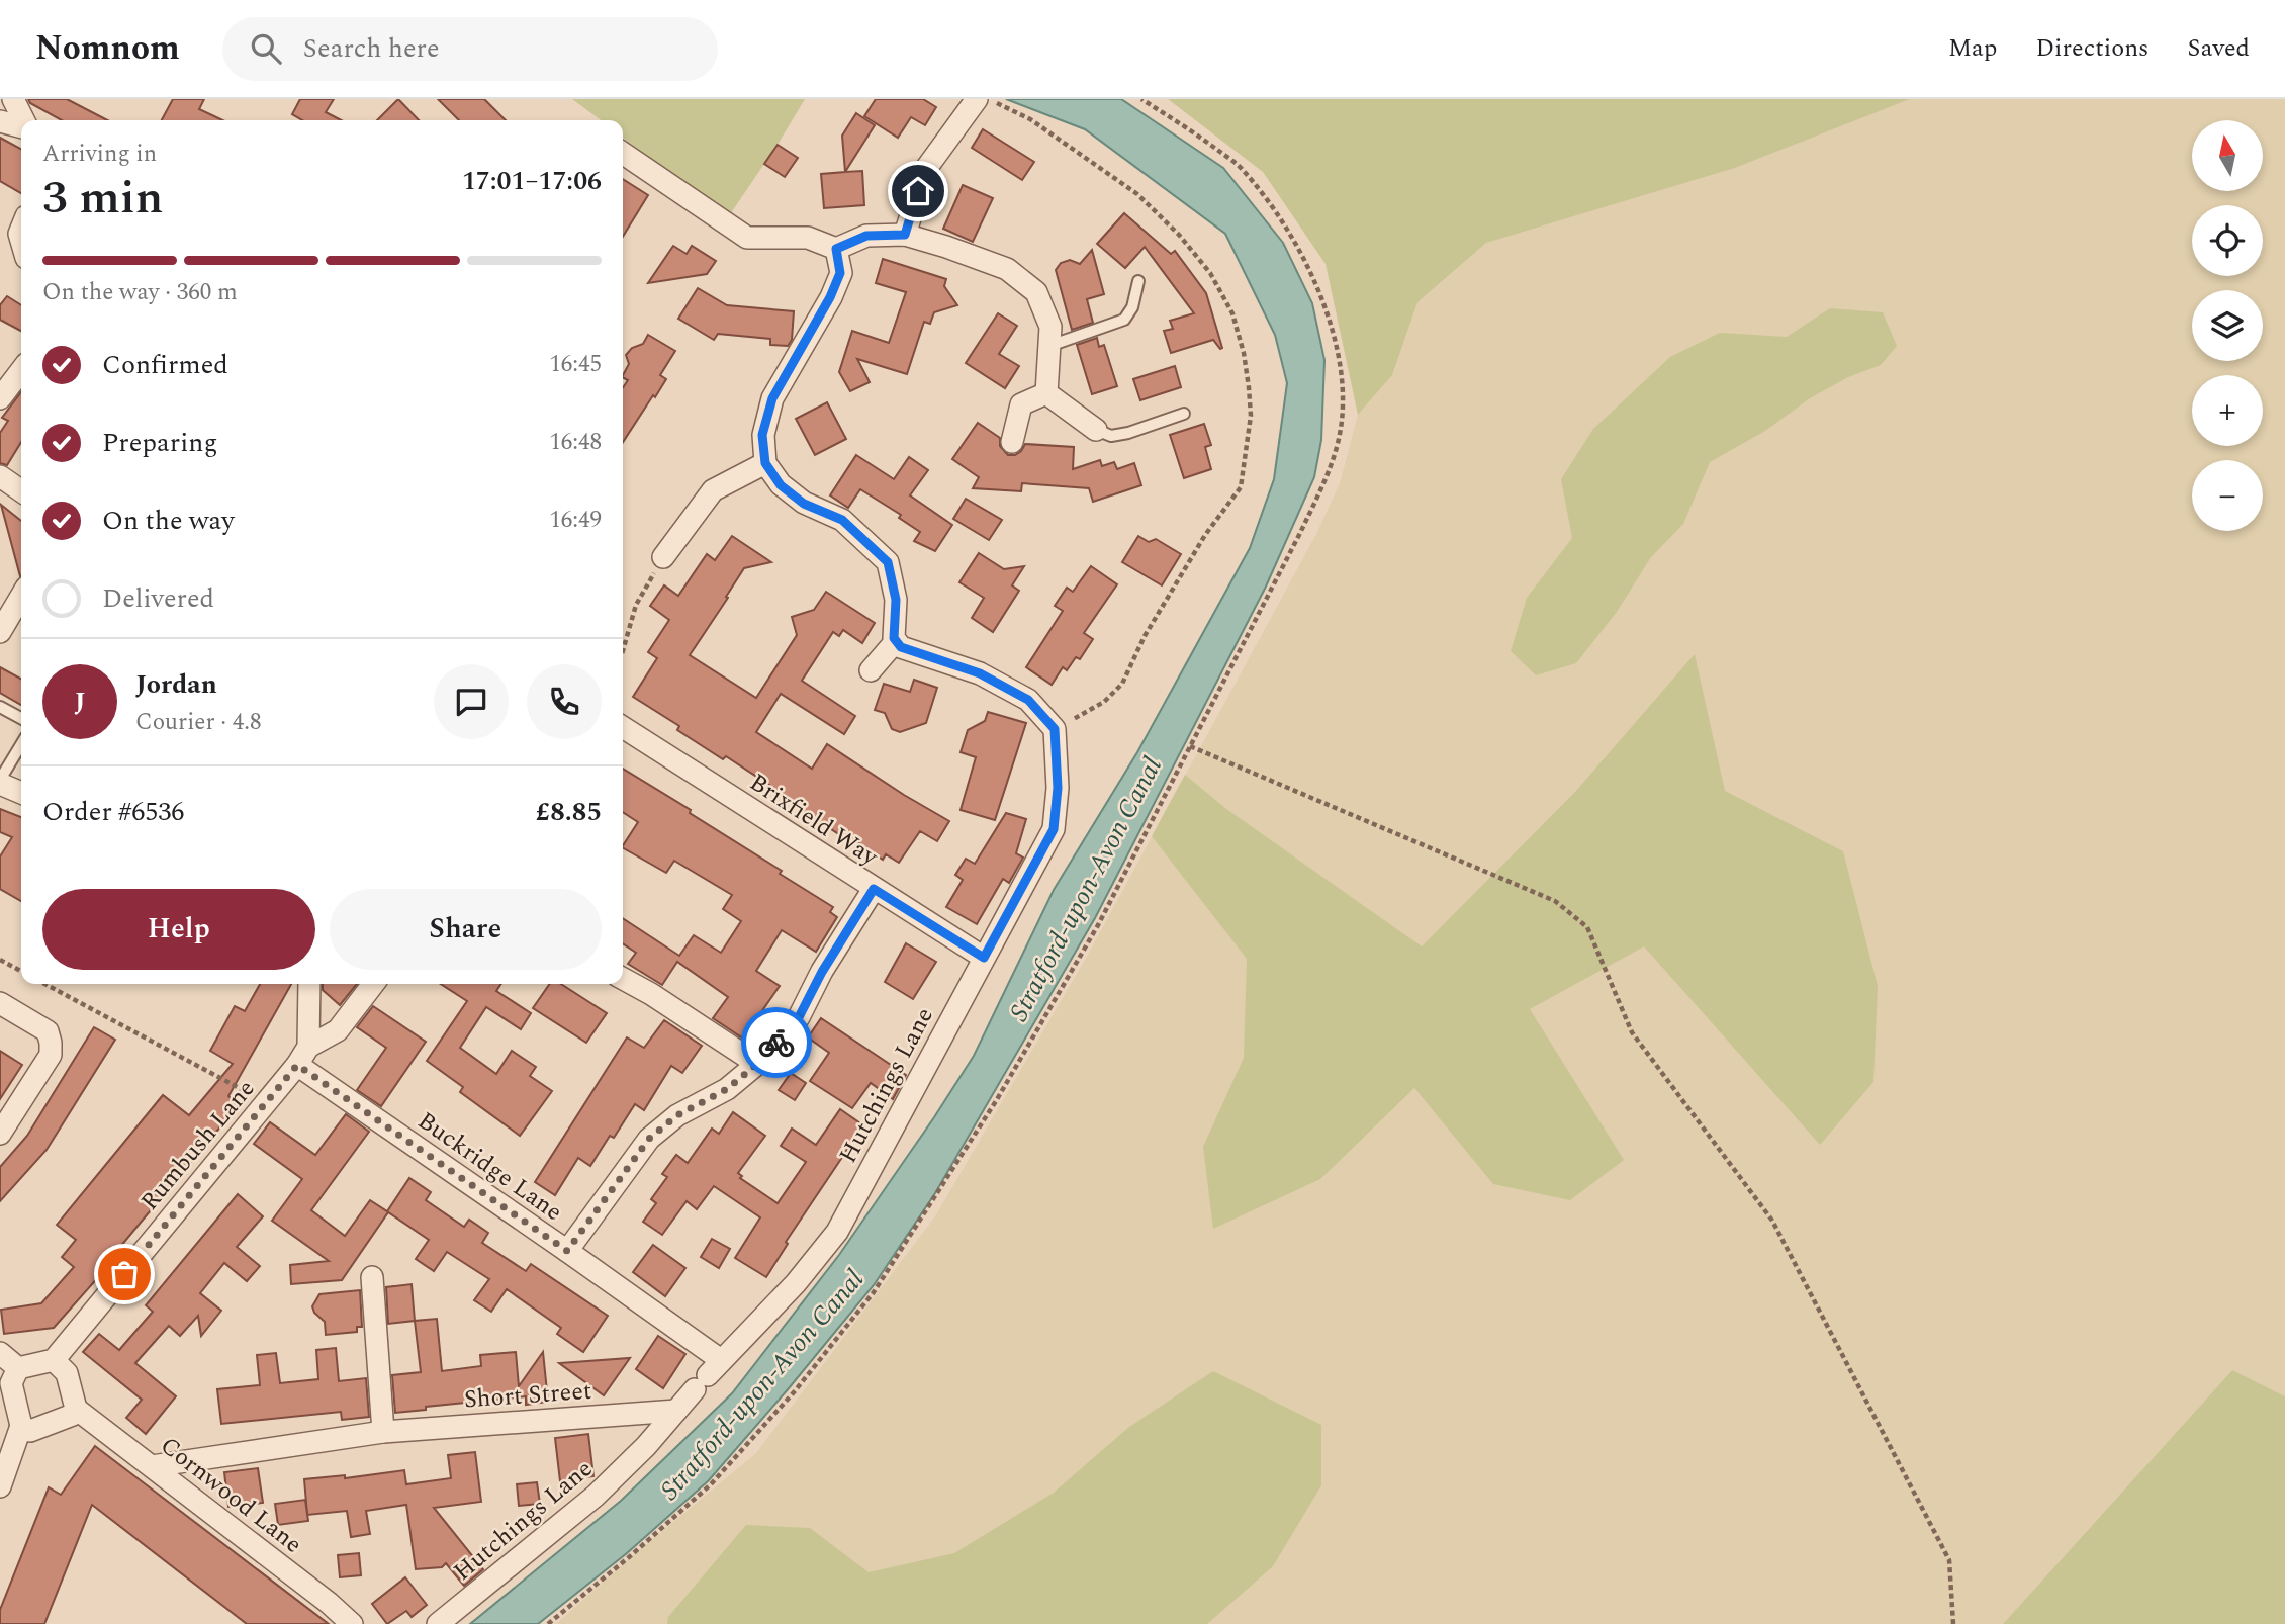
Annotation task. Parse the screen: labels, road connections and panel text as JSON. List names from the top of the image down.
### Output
{
  "streets": {
    "street": [
      "Brixfield Way",
      "Hutchings Lane",
      "Rumbush Lane",
      "Buckridge Lane",
      "Short Street",
      "Cornwood Lane"
    ]
  },
  "crossings": [
    ["Brixfield Way", "Hutchings Lane"],
    ["Hutchings Lane", "Buckridge Lane"],
    ["Hutchings Lane", "Short Street"],
    ["Rumbush Lane", "Buckridge Lane"],
    ["Rumbush Lane", "Cornwood Lane"],
    ["Short Street", "Cornwood Lane"]
  ],
  "water": ["Stratford-upon-Avon Canal"],
  "north": "top",
  "page": {
    "header": "Nomnom",
    "search": "Search here",
    "nav": ["Map", "Directions", "Saved"],
    "map_buttons": ["+", "−"],
    "heading": ["3 min", "Arriving in", "17:01–17:06"],
    "panel": [
      "Jordan",
      "Courier · 4.8",
      "Order #6536",
      "£8.85"
    ],
    "bar": "On the way · 360 m",
    "list": [
      ["Confirmed", "16:45"],
      ["Preparing", "16:48"],
      ["On the way", "16:49"],
      "Delivered"
    ],
    "round": "J",
    "buttons": ["Help", "Share"]
  }
}
